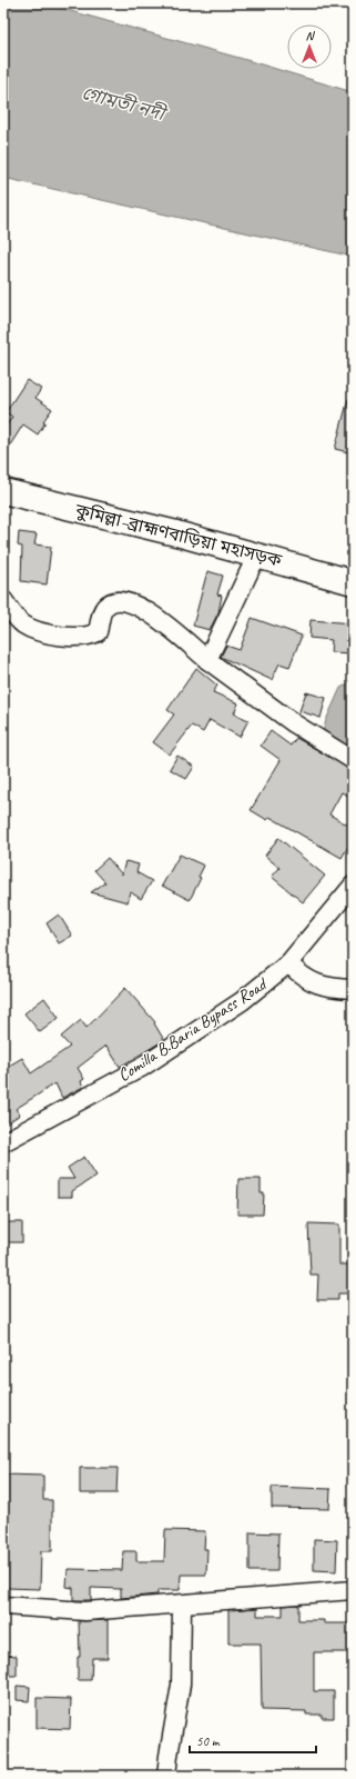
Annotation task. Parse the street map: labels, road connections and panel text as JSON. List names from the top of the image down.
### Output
{
  "streets": {
    "highway": ["কুমিল্লা–ব্রাহ্মণবাড়িয়া মহাসড়ক"],
    "street": ["Comilla B.Baria Bypass Road"]
  },
  "water": ["গোমতী নদী"],
  "scale_bar": "50 m",
  "north": "top"
}
